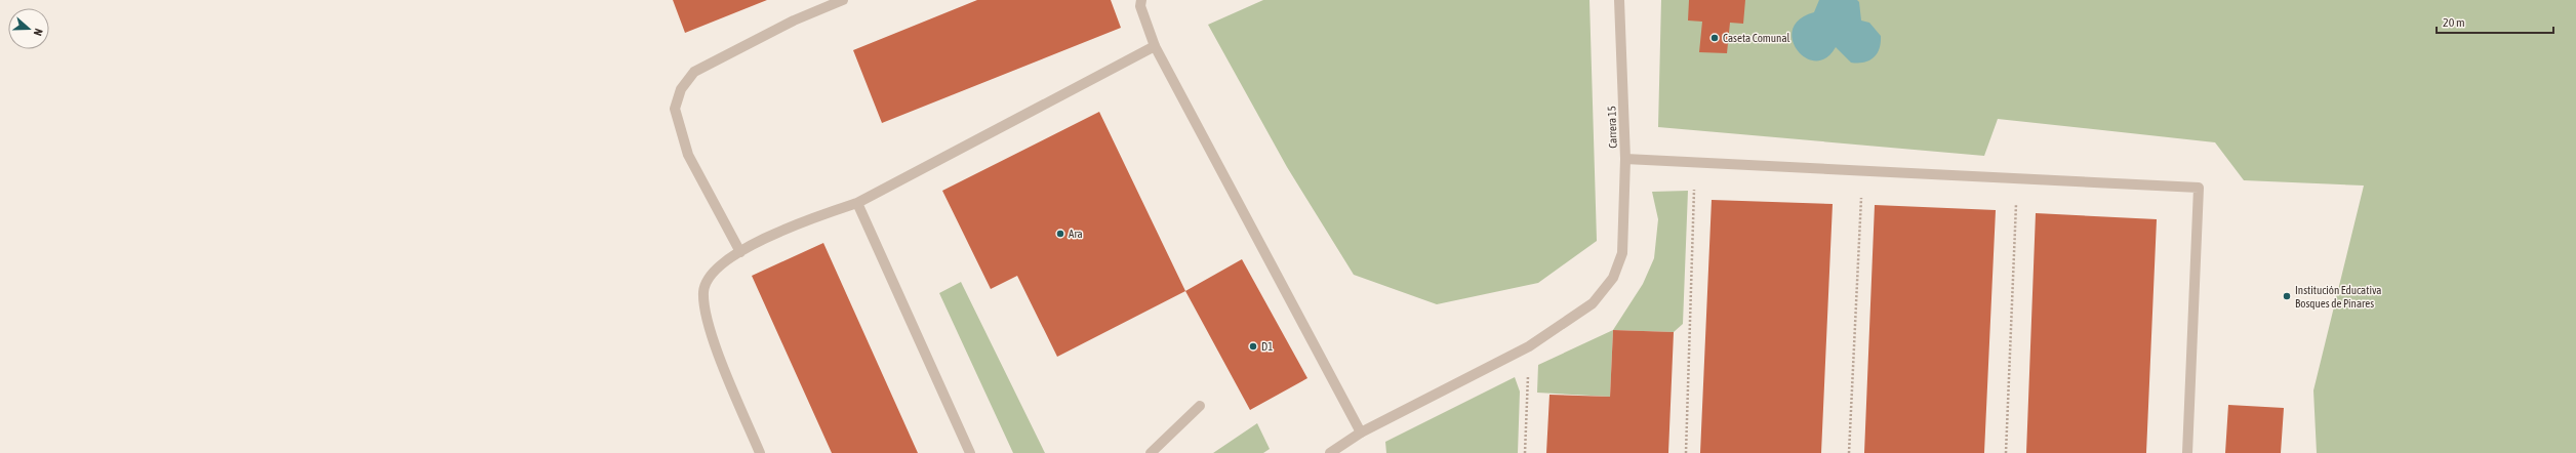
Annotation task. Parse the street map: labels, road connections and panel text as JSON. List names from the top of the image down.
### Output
{
  "streets": {
    "street": ["Carrera 15"]
  },
  "places": [
    "Caseta Comunal",
    "Ara",
    "Institución Educativa Bosques de Pinares",
    "D1"
  ],
  "scale_bar": "20 m",
  "north": "right"
}
